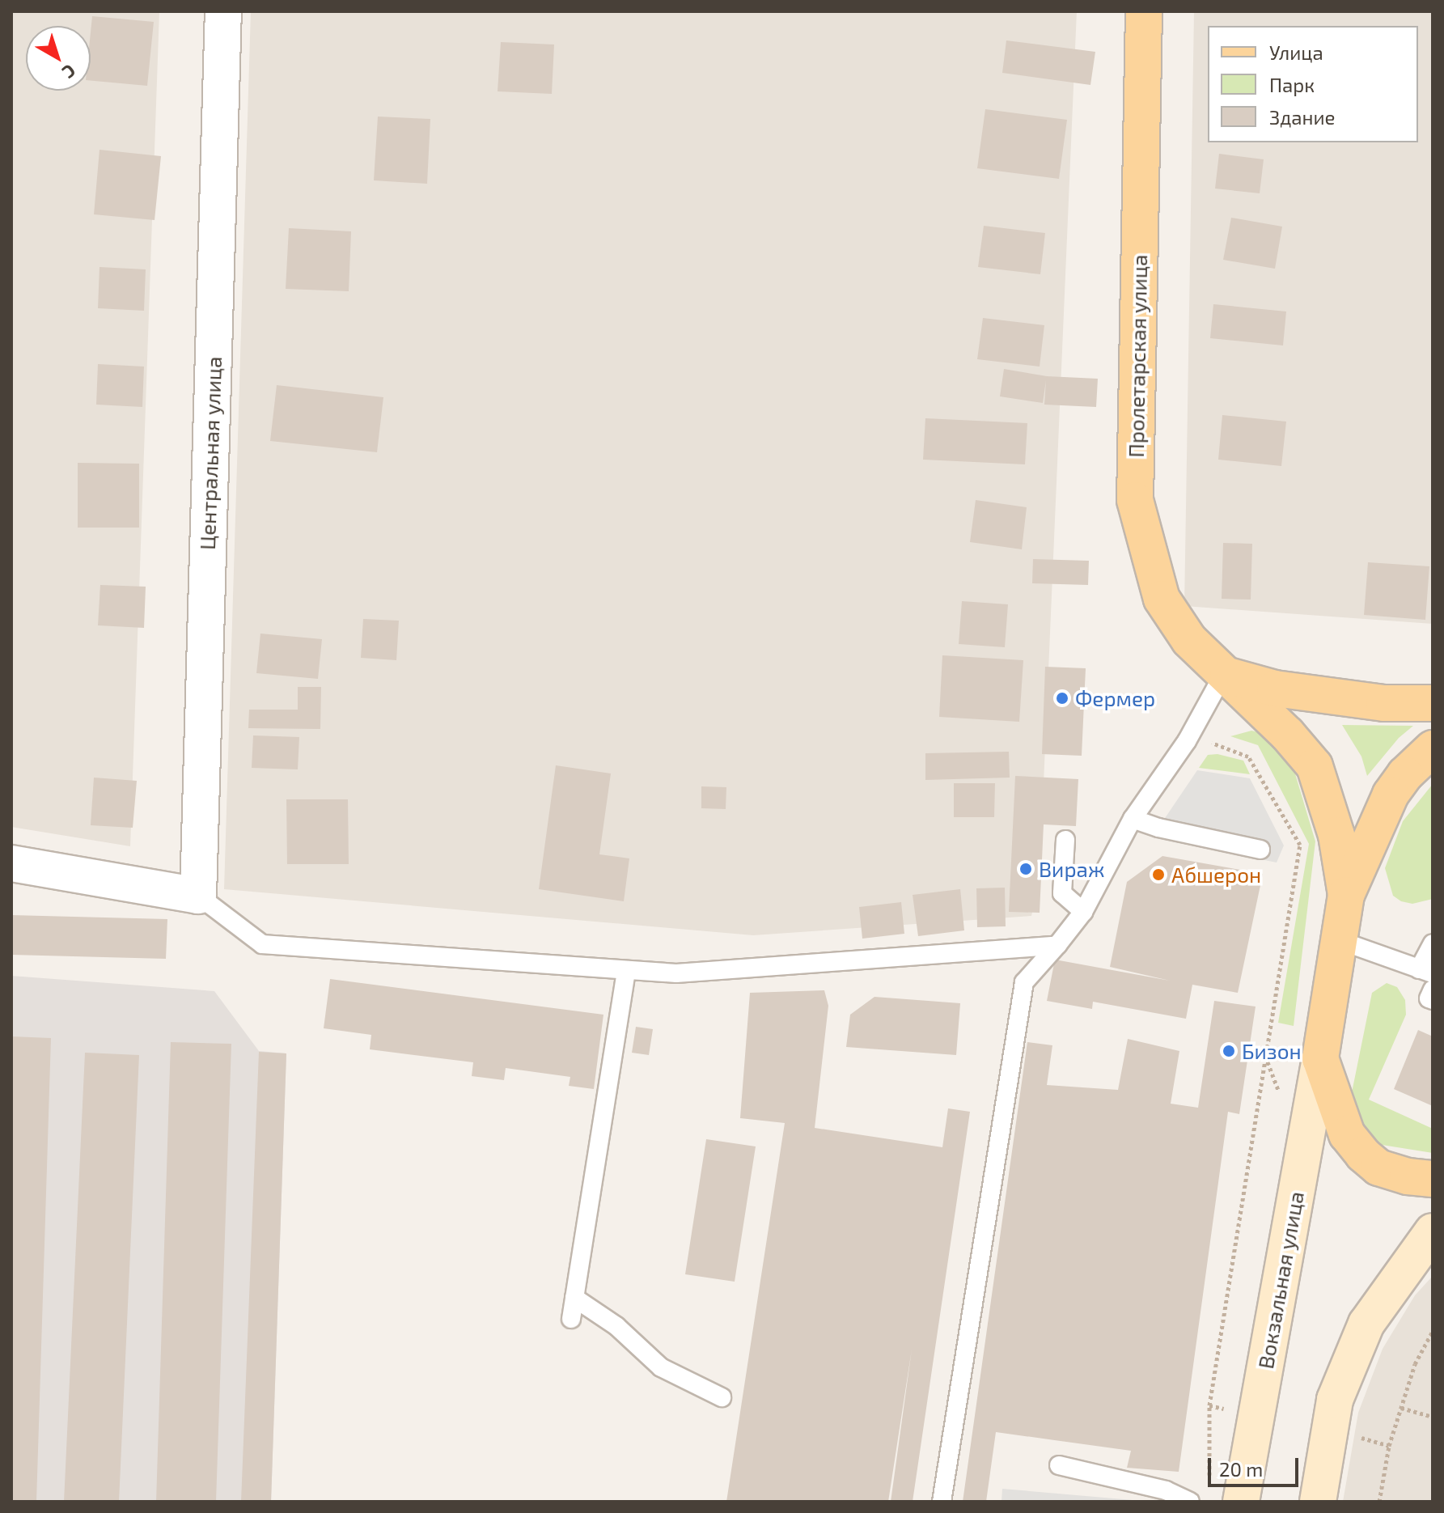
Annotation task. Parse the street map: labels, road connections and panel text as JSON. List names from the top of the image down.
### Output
{
  "streets": {
    "main road": ["Пролетарская улица", "Вокзальная улица"],
    "street": ["Центральная улица"]
  },
  "crossings": [
    ["Пролетарская улица", "Вокзальная улица"]
  ],
  "places": [
    "Фермер",
    "Вираж",
    "Абшерон",
    "Бизон"
  ],
  "legend": ["Улица", "Парк", "Здание"],
  "scale_bar": "20 m",
  "north": "bottom right"
}
